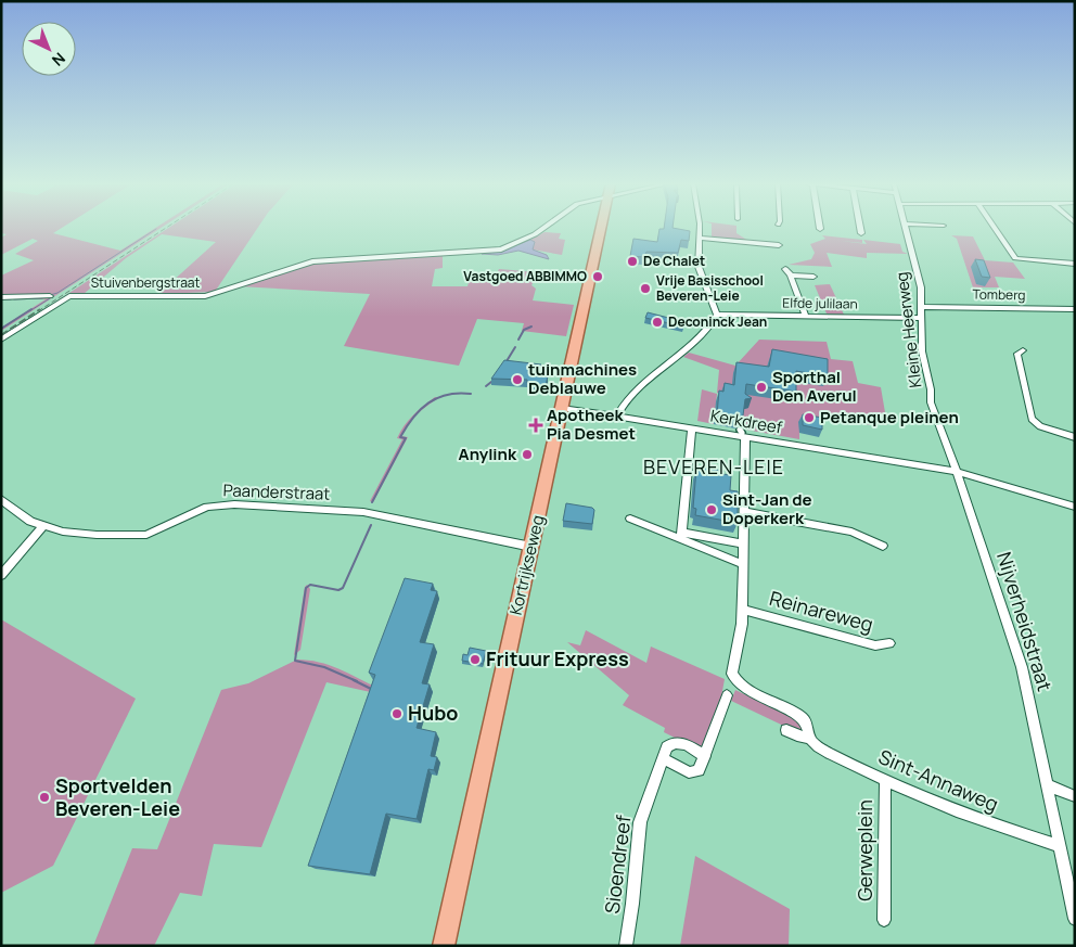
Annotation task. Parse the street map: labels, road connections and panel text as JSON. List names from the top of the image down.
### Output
{
  "streets": {
    "main road": ["Kortrijkseweg"],
    "street": [
      "Stuivenbergstraat",
      "Tomberg",
      "Elfde julilaan",
      "Kleine Heerweg",
      "Kerkdreef",
      "Paanderstraat",
      "Reinareweg",
      "Nijverheidstraat",
      "Sint-Annaweg",
      "Gerweplein",
      "Sioendreef"
    ]
  },
  "crossings": [
    ["Tomberg", "Kleine Heerweg"],
    ["Elfde julilaan", "Kleine Heerweg"],
    ["Kleine Heerweg", "Kerkdreef"],
    ["Kleine Heerweg", "Nijverheidstraat"],
    ["Kerkdreef", "Kortrijkseweg"],
    ["Kerkdreef", "Nijverheidstraat"],
    ["Paanderstraat", "Kortrijkseweg"],
    ["Reinareweg", "Sint-Annaweg"],
    ["Nijverheidstraat", "Sint-Annaweg"],
    ["Sint-Annaweg", "Gerweplein"]
  ],
  "districts": ["BEVEREN-LEIE"],
  "places": {
    "other": [
      "De Chalet",
      "Vastgoed ABBIMMO",
      "Vrije Basisschool Beveren-Leie",
      "Deconinck Jean",
      "tuinmachines Deblauwe",
      "Sporthal Den Averul",
      "Petanque pleinen",
      "Anylink",
      "Sint-Jan de Doperkerk",
      "Frituur Express",
      "Hubo",
      "Sportvelden Beveren-Leie"
    ],
    "health": ["Apotheek Pia Desmet"]
  },
  "north": "bottom right"
}
